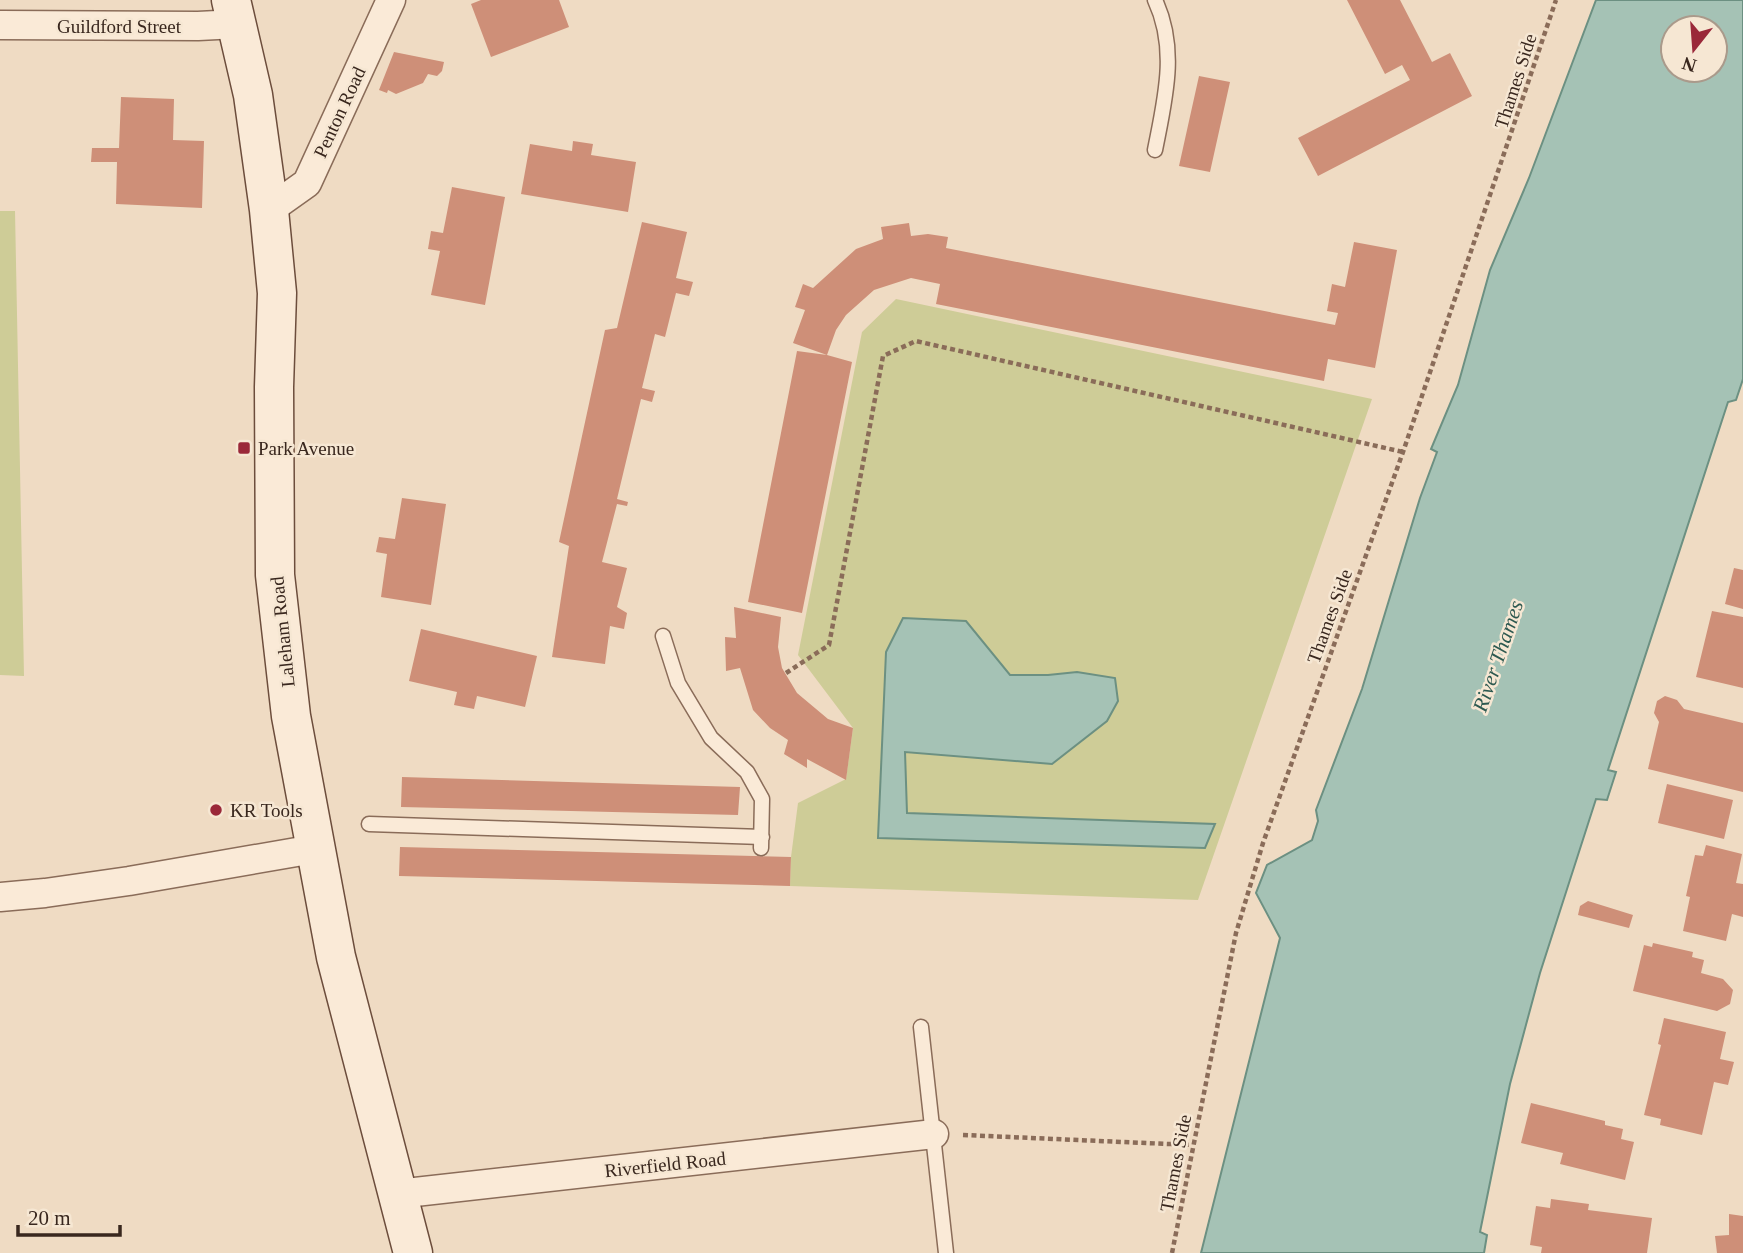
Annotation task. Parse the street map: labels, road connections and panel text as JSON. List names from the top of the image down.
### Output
{
  "streets": {
    "main road": ["Laleham Road"],
    "street": ["Guildford Street", "Penton Road", "Riverfield Road"],
    "path": ["Thames Side"]
  },
  "crossings": [
    ["Guildford Street", "Laleham Road"],
    ["Penton Road", "Laleham Road"],
    ["Laleham Road", "Riverfield Road"]
  ],
  "water": ["River Thames"],
  "places": {
    "transit": ["Park Avenue"],
    "other": ["KR Tools"]
  },
  "scale_bar": "20 m",
  "north": "bottom"
}
